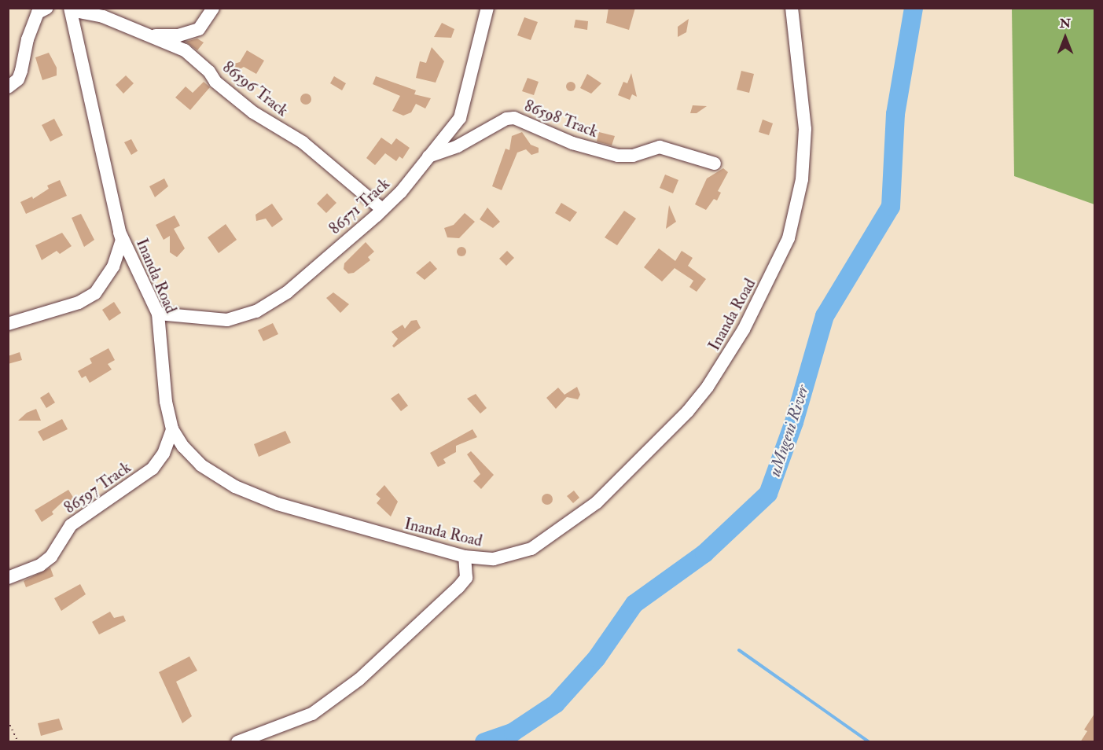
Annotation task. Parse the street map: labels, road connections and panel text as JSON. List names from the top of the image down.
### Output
{
  "streets": {
    "street": [
      "86596 Track",
      "86598 Track",
      "86571 Track",
      "Inanda Road",
      "86597 Track"
    ]
  },
  "crossings": [
    ["86596 Track", "86571 Track"],
    ["86596 Track", "Inanda Road"],
    ["86598 Track", "86571 Track"],
    ["86571 Track", "Inanda Road"],
    ["Inanda Road", "86597 Track"]
  ],
  "water": ["uMngeni River"],
  "north": "top"
}
